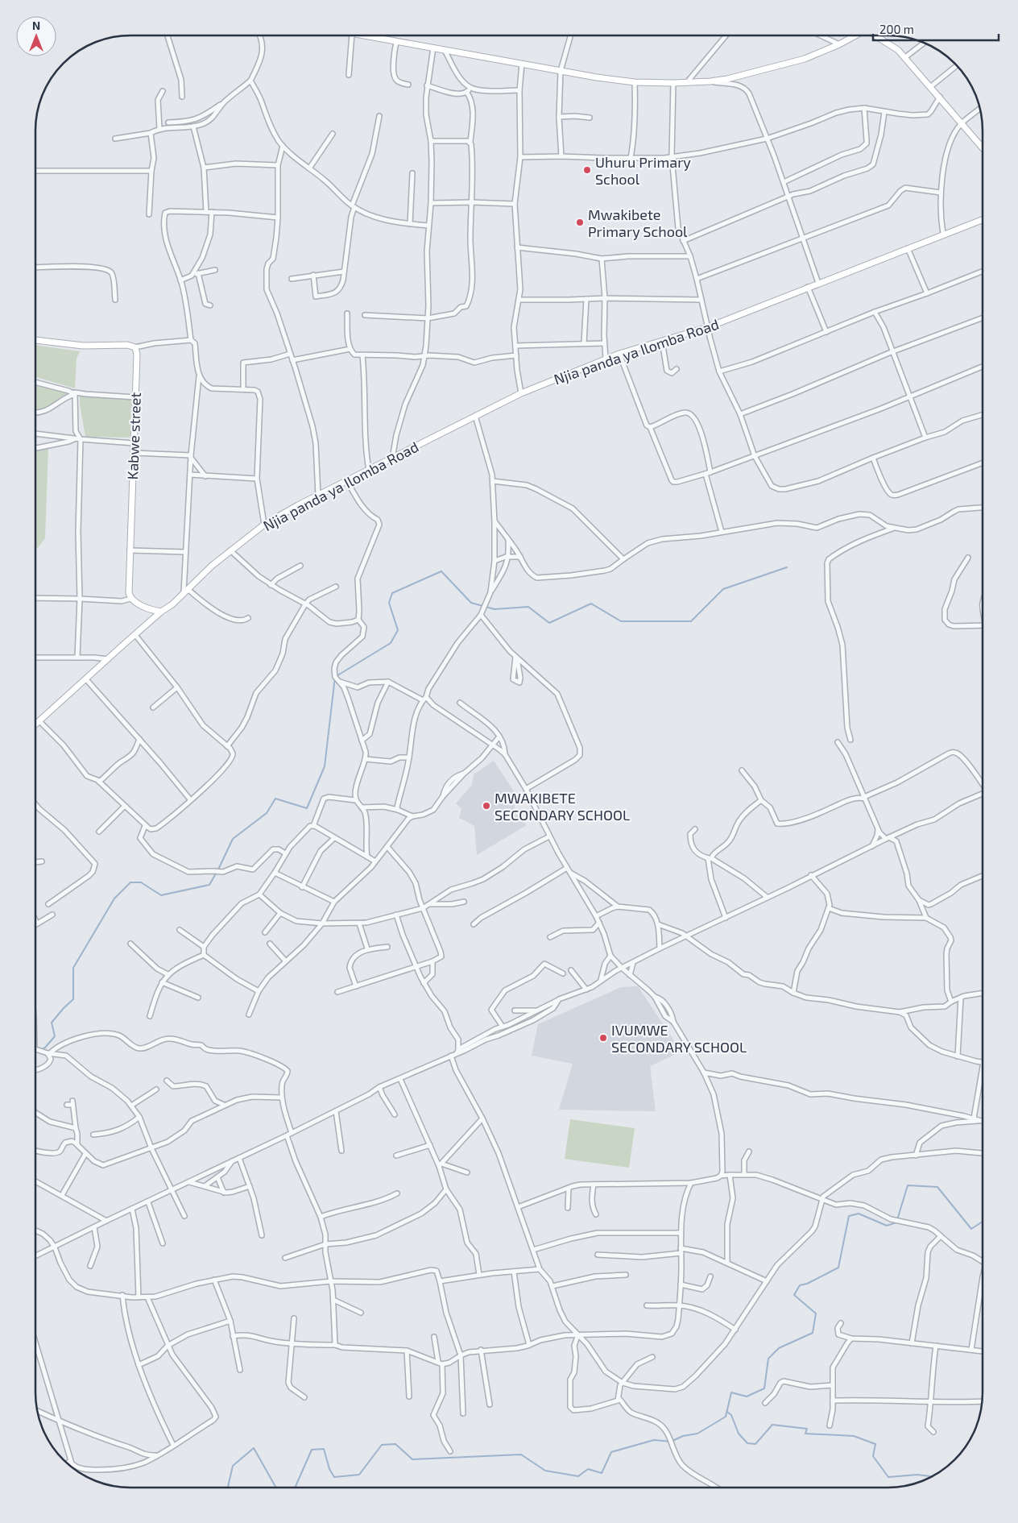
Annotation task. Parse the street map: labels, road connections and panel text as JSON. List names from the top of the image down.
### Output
{
  "streets": {
    "main road": ["Njia panda ya Ilomba Road", "Kabwe street"]
  },
  "crossings": [
    ["Njia panda ya Ilomba Road", "Kabwe street"]
  ],
  "places": [
    "Uhuru Primary School",
    "Mwakibete Primary School",
    "MWAKIBETE SECONDARY SCHOOL",
    "IVUMWE SECONDARY SCHOOL"
  ],
  "scale_bar": "200 m",
  "north": "top"
}
